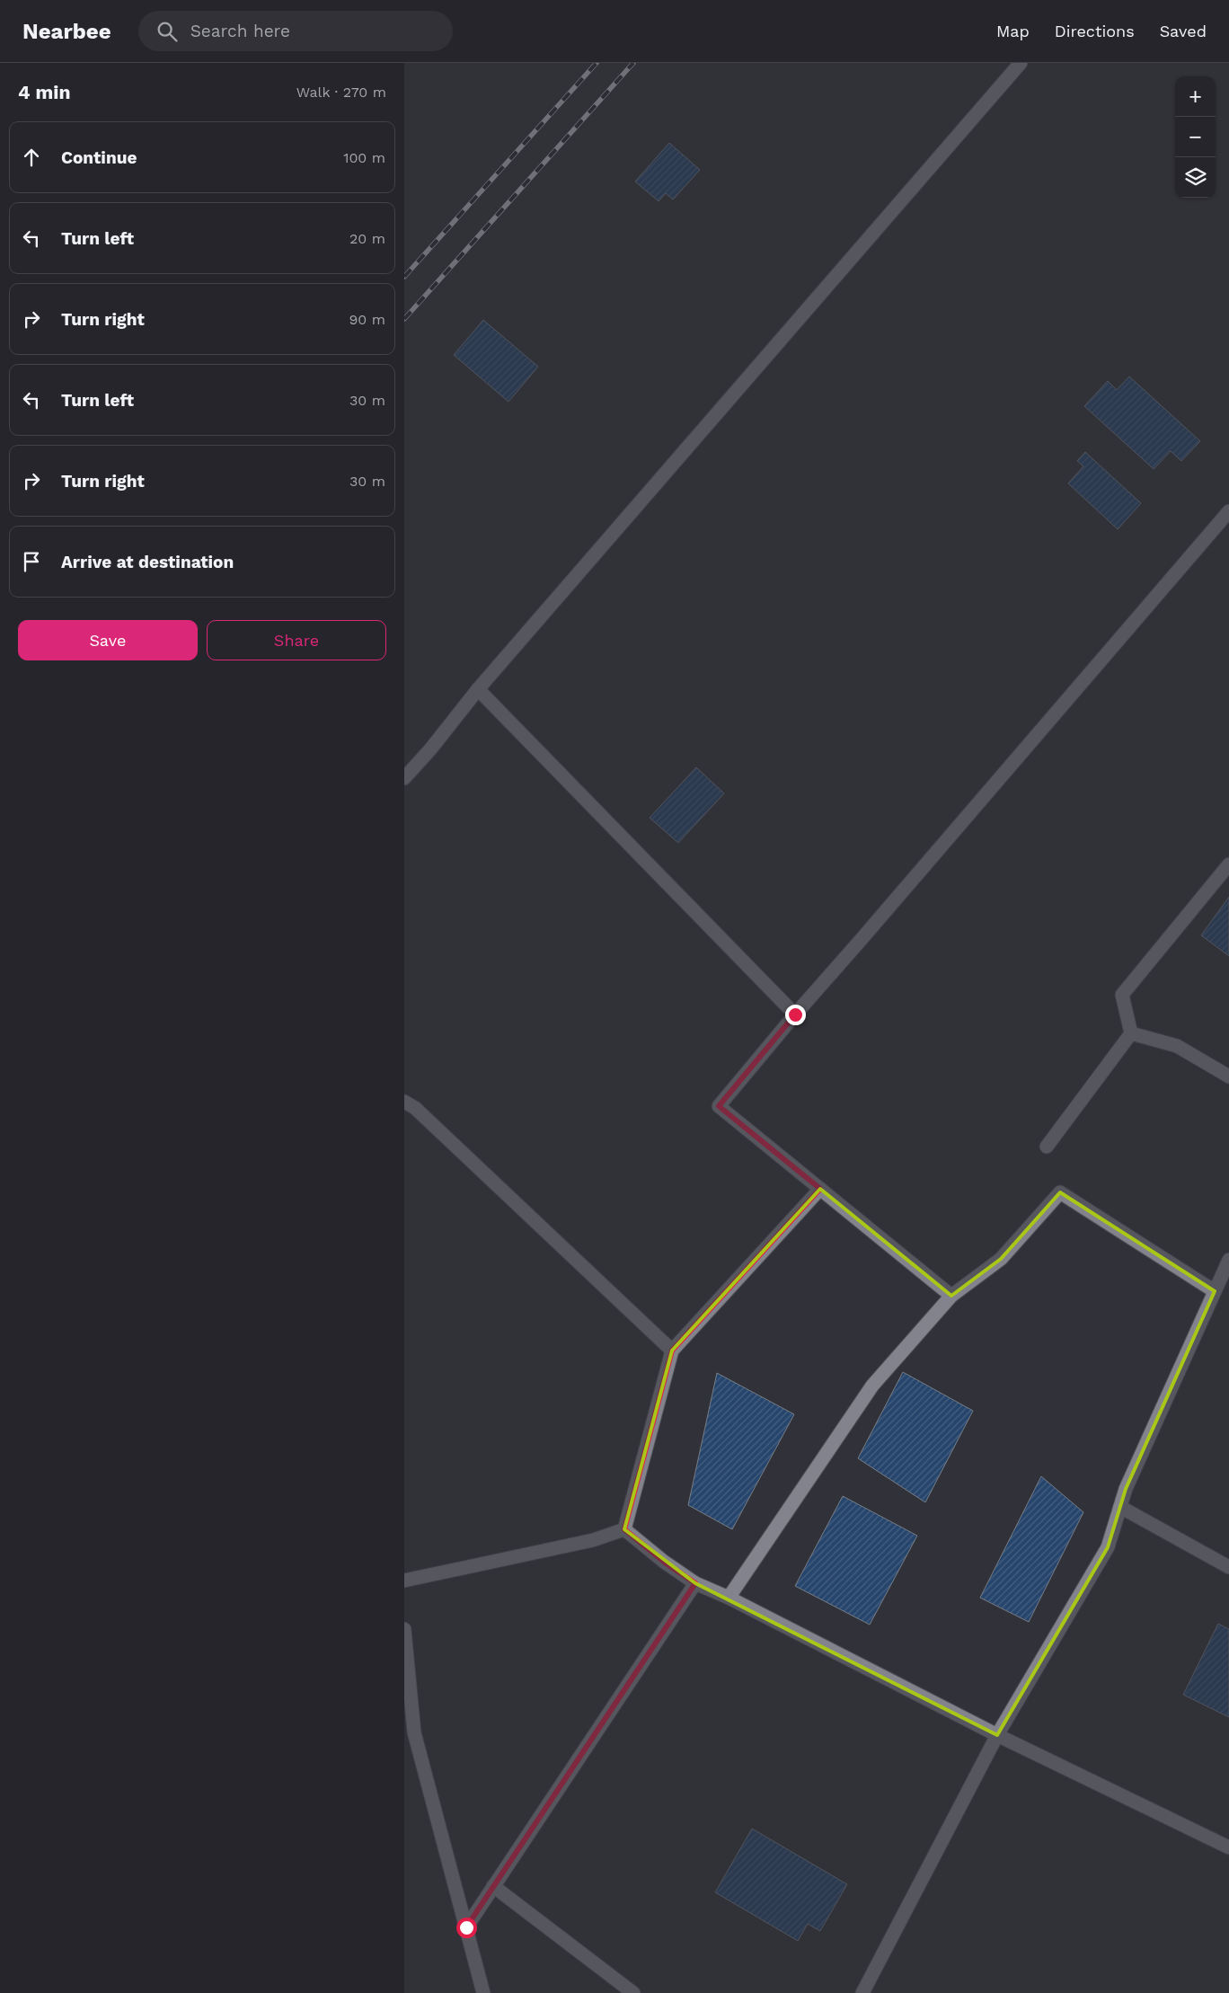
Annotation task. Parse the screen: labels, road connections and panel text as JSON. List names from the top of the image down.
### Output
{
  "page": {
    "header": "Nearbee",
    "search": "Search here",
    "nav": ["Map", "Directions", "Saved"],
    "heading": ["4 min", "Walk · 270 m"],
    "map_buttons": ["+", "−"],
    "list": [
      ["Continue", "100 m"],
      ["Turn left", "20 m"],
      ["Turn right", "90 m"],
      ["Turn left", "30 m"],
      ["Turn right", "30 m"],
      "Arrive at destination"
    ],
    "buttons": ["Save", "Share"]
  }
}
